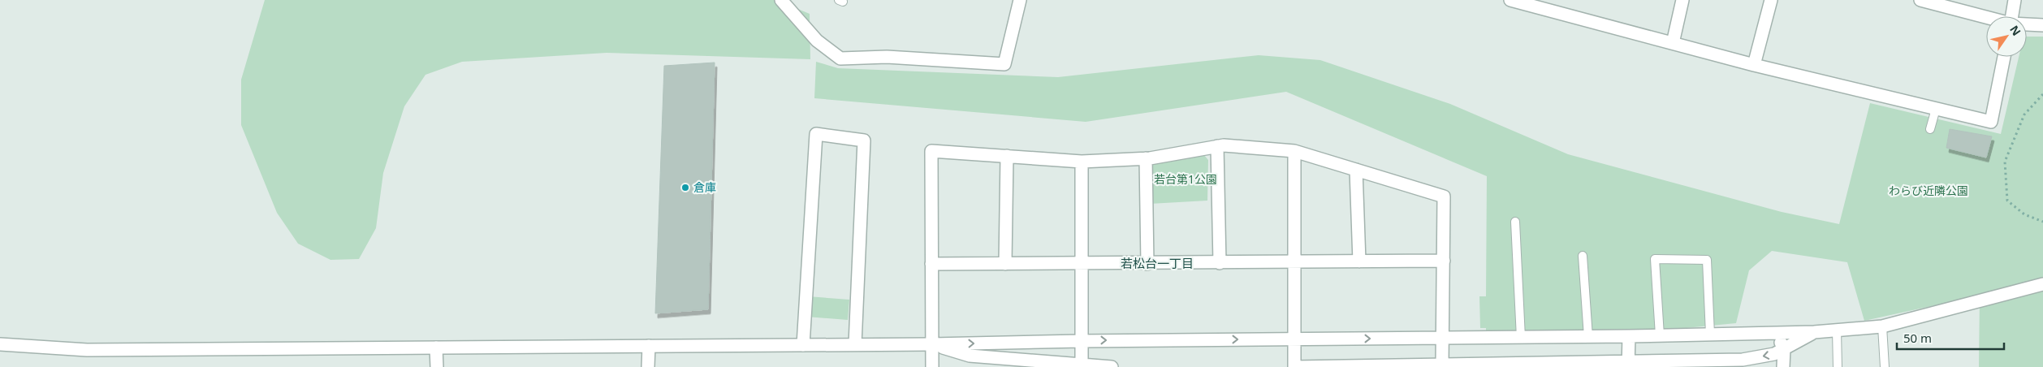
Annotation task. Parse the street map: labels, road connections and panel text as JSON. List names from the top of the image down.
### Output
{
  "districts": ["若松台一丁目"],
  "parks": ["若台第1公園", "わらび近隣公園"],
  "places": ["倉庫"],
  "scale_bar": "50 m",
  "north": "top right"
}
